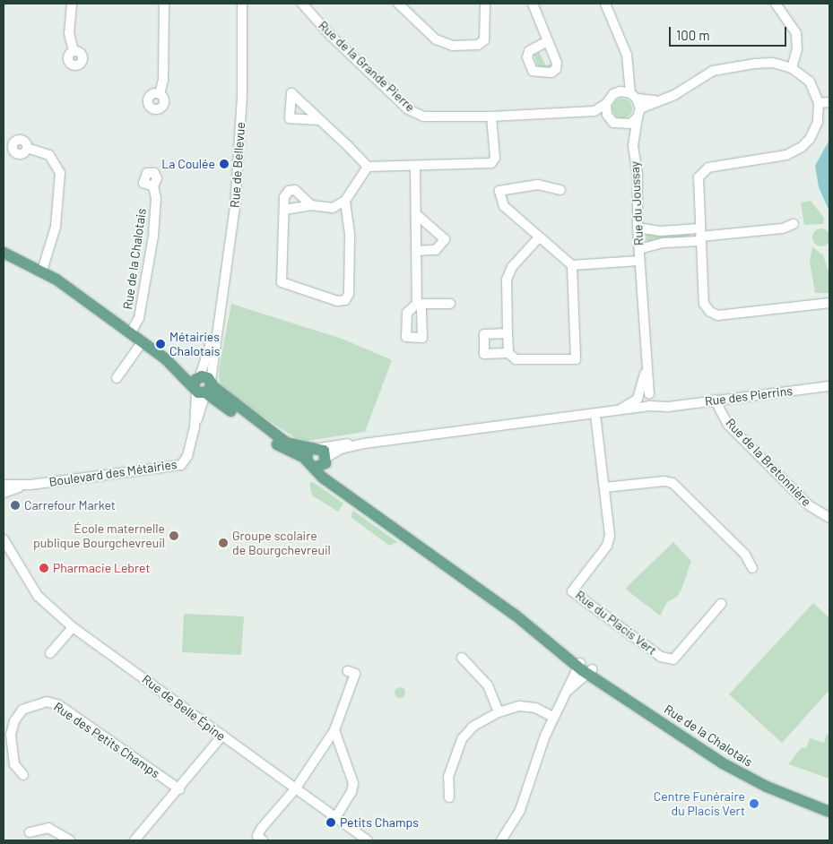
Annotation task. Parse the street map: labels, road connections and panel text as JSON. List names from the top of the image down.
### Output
{
  "streets": {
    "main road": ["Rue de la Chalotais"],
    "street": [
      "Rue de la Grande Pierre",
      "Rue de Bellevue",
      "Rue du Joussay",
      "Rue des Pierrins",
      "Rue de la Bretonnière",
      "Boulevard des Métairies",
      "Rue du Placis Vert",
      "Rue de Belle Épine",
      "Rue des Petits Champs"
    ]
  },
  "crossings": [
    ["Rue de la Grande Pierre", "Rue du Joussay"],
    ["Rue de Bellevue", "Rue de la Chalotais"],
    ["Rue de Bellevue", "Boulevard des Métairies"],
    ["Rue du Joussay", "Rue des Pierrins"],
    ["Rue de la Chalotais", "Boulevard des Métairies"],
    ["Rue des Pierrins", "Rue de la Bretonnière"]
  ],
  "places": [
    "La Coulée",
    "Métairies Chalotais",
    "Carrefour Market",
    "École maternelle publique Bourgchevreuil",
    "Groupe scolaire de Bourgchevreuil",
    "Pharmacie Lebret",
    "Centre Funéraire du Placis Vert",
    "Petits Champs"
  ],
  "scale_bar": "100 m"
}
